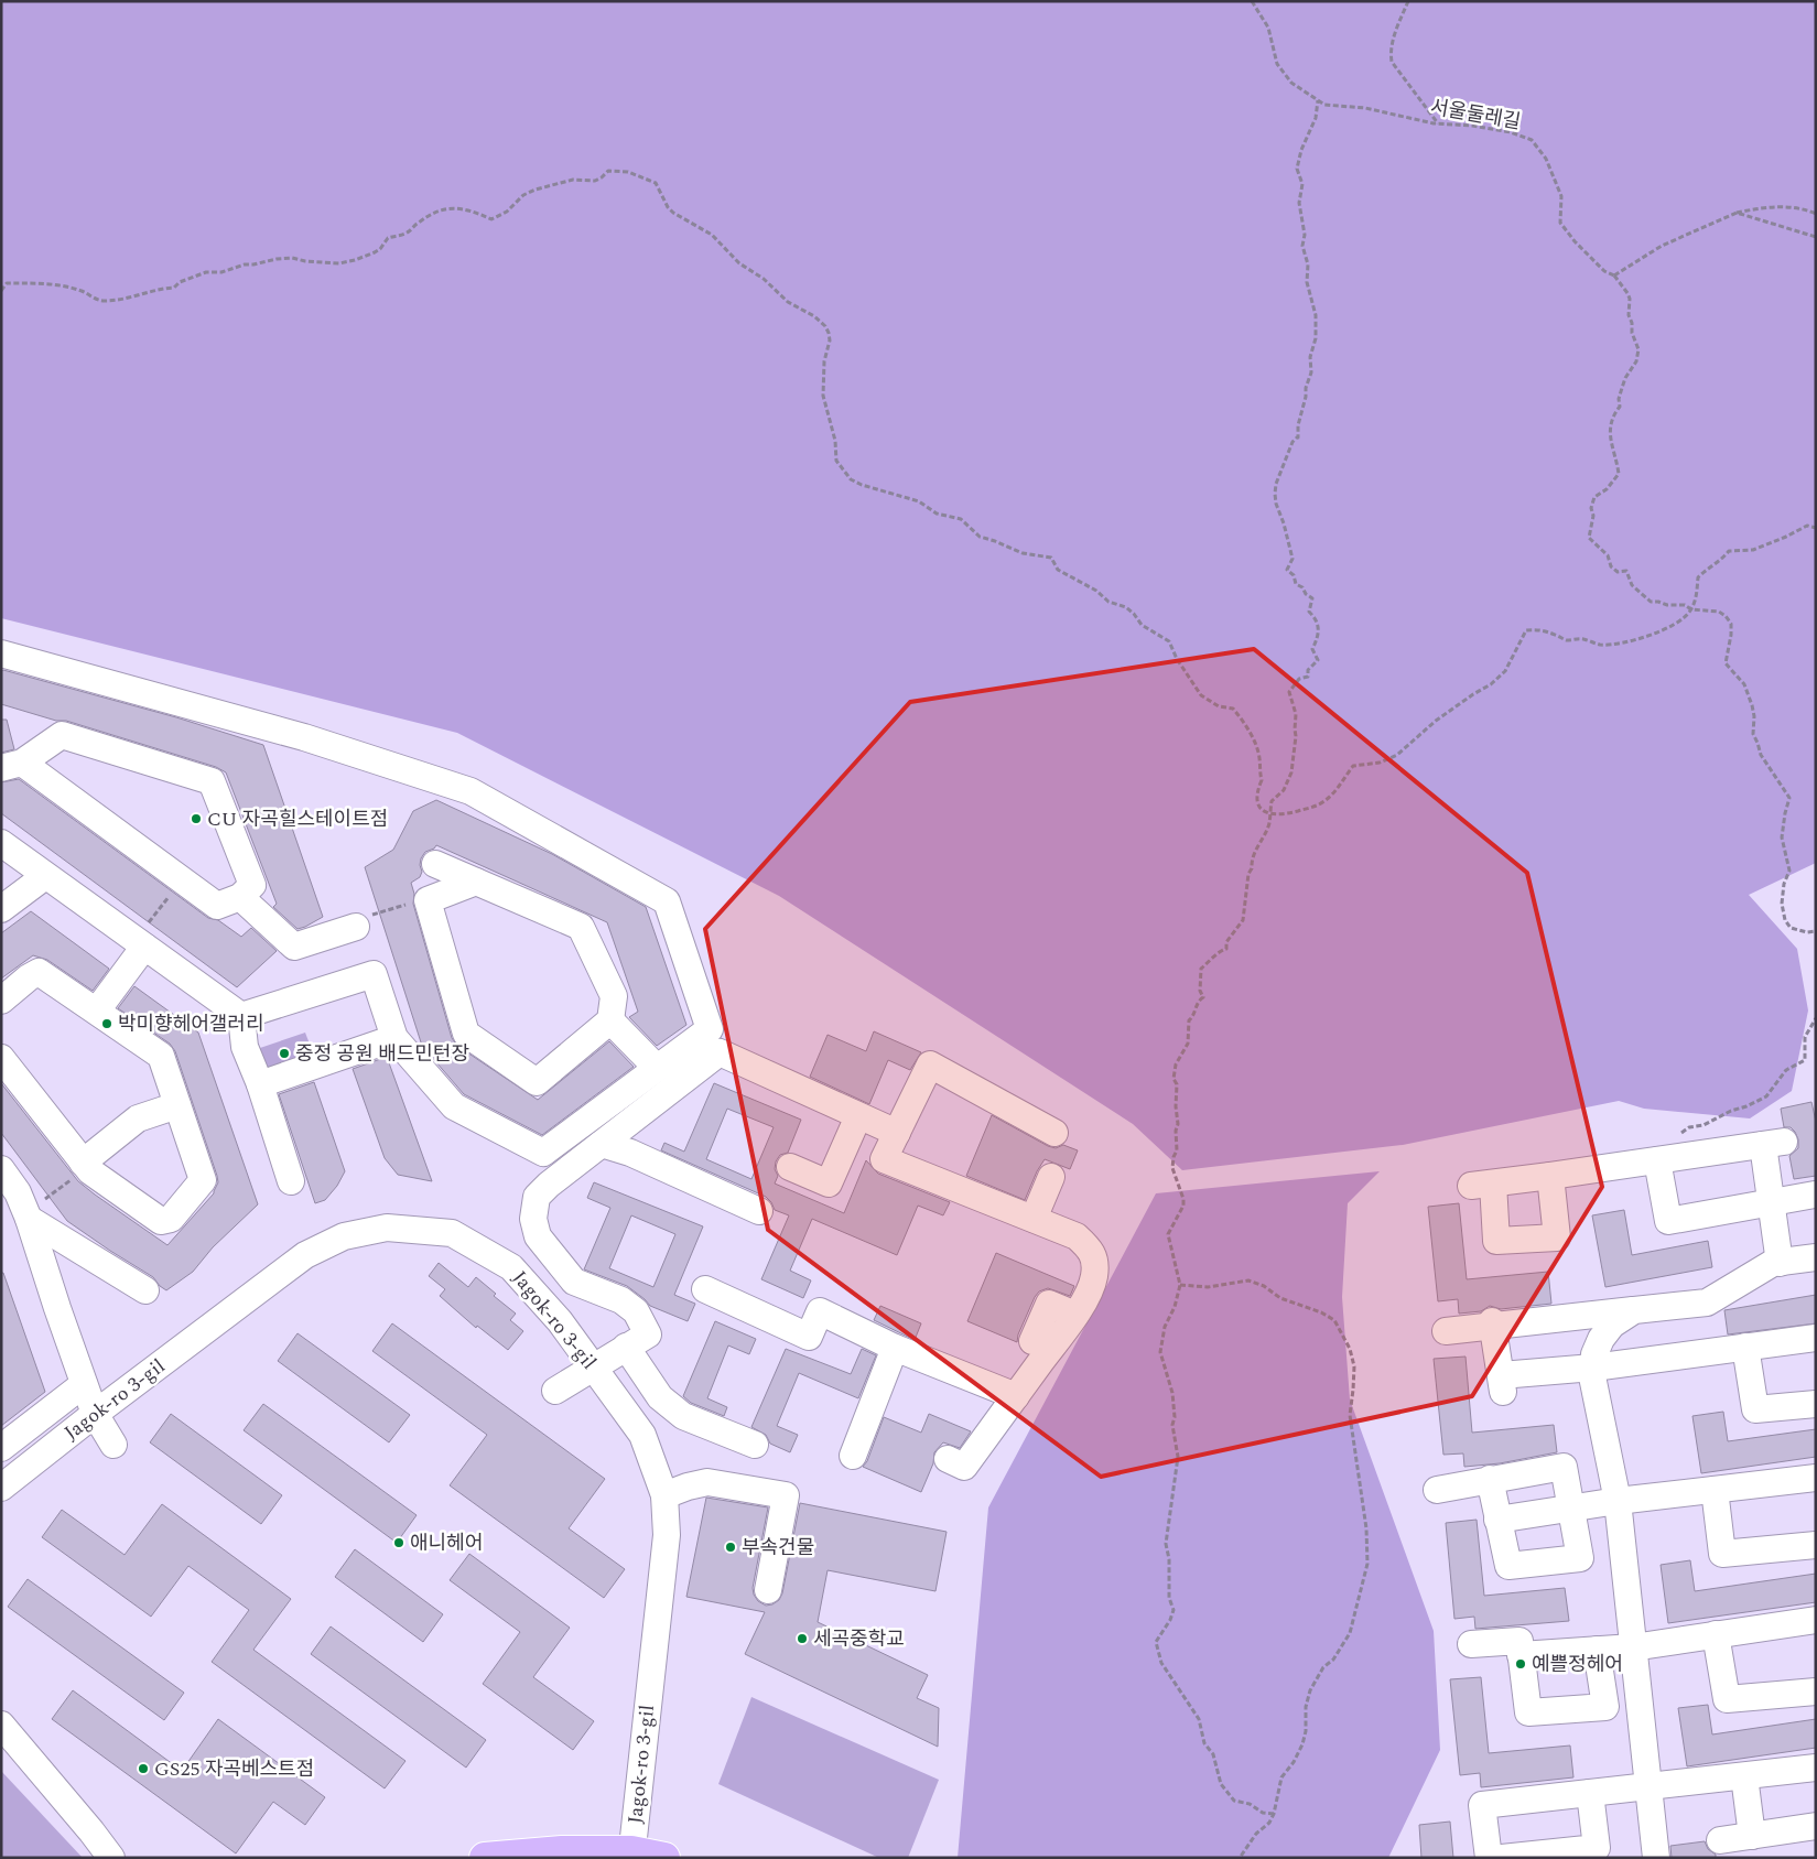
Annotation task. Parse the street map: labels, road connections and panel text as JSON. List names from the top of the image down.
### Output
{
  "streets": {
    "street": ["Jagok-ro 3-gil"],
    "path": ["서울둘레길"]
  },
  "places": [
    "CU 자곡힐스테이트점",
    "박미향헤어갤러리",
    "중정 공원 배드민턴장",
    "애니헤어",
    "부속건물",
    "세곡중학교",
    "예쁠정헤어",
    "GS25 자곡베스트점"
  ]
}
